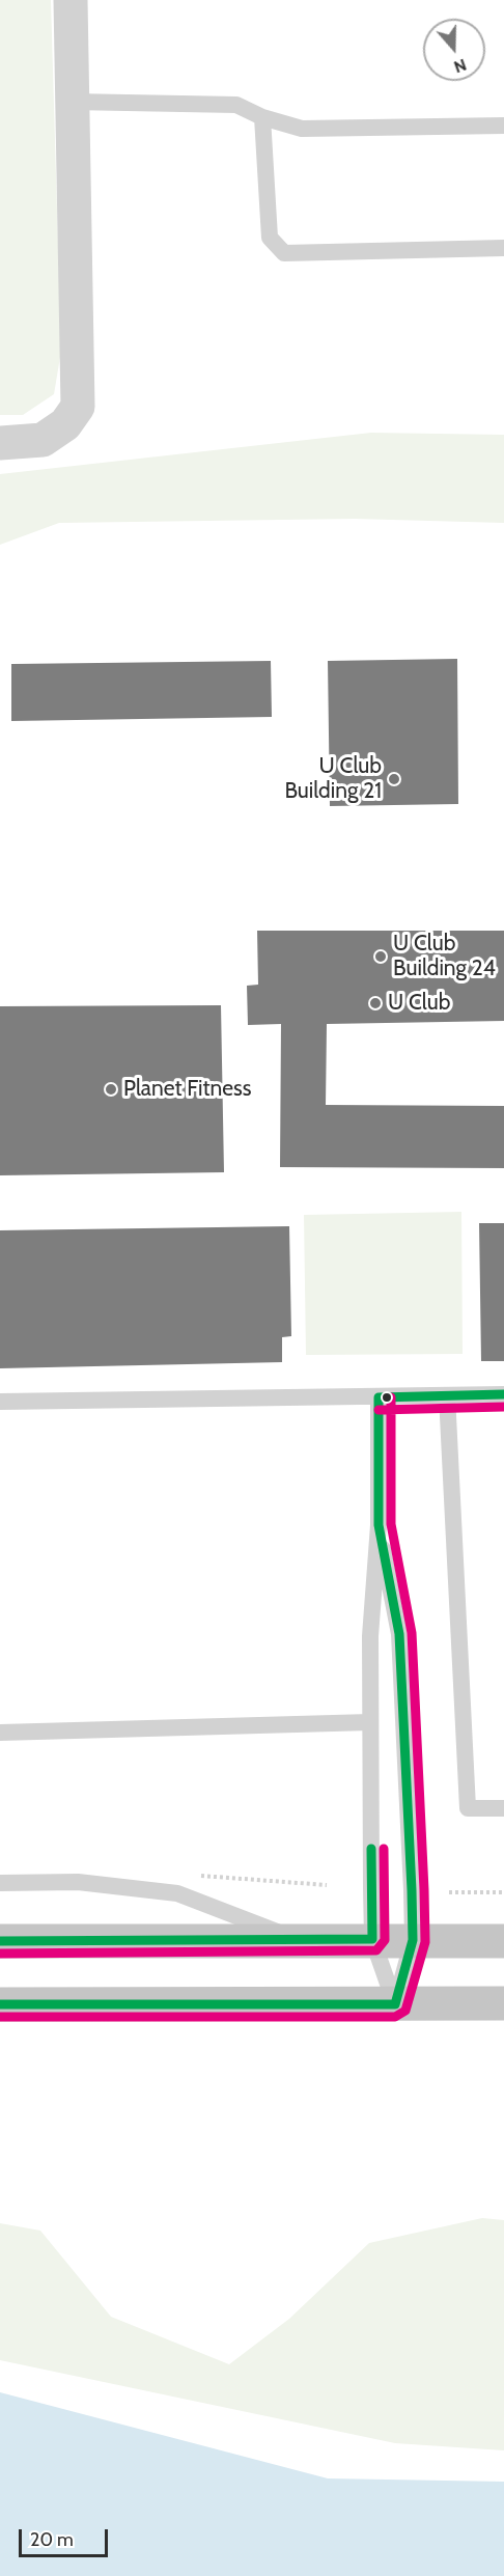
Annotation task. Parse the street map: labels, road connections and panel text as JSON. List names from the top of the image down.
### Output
{
  "places": [
    "U Club Building 21",
    "U Club Building 24",
    "U Club",
    "Planet Fitness"
  ],
  "scale_bar": "20 m",
  "north": "bottom"
}
